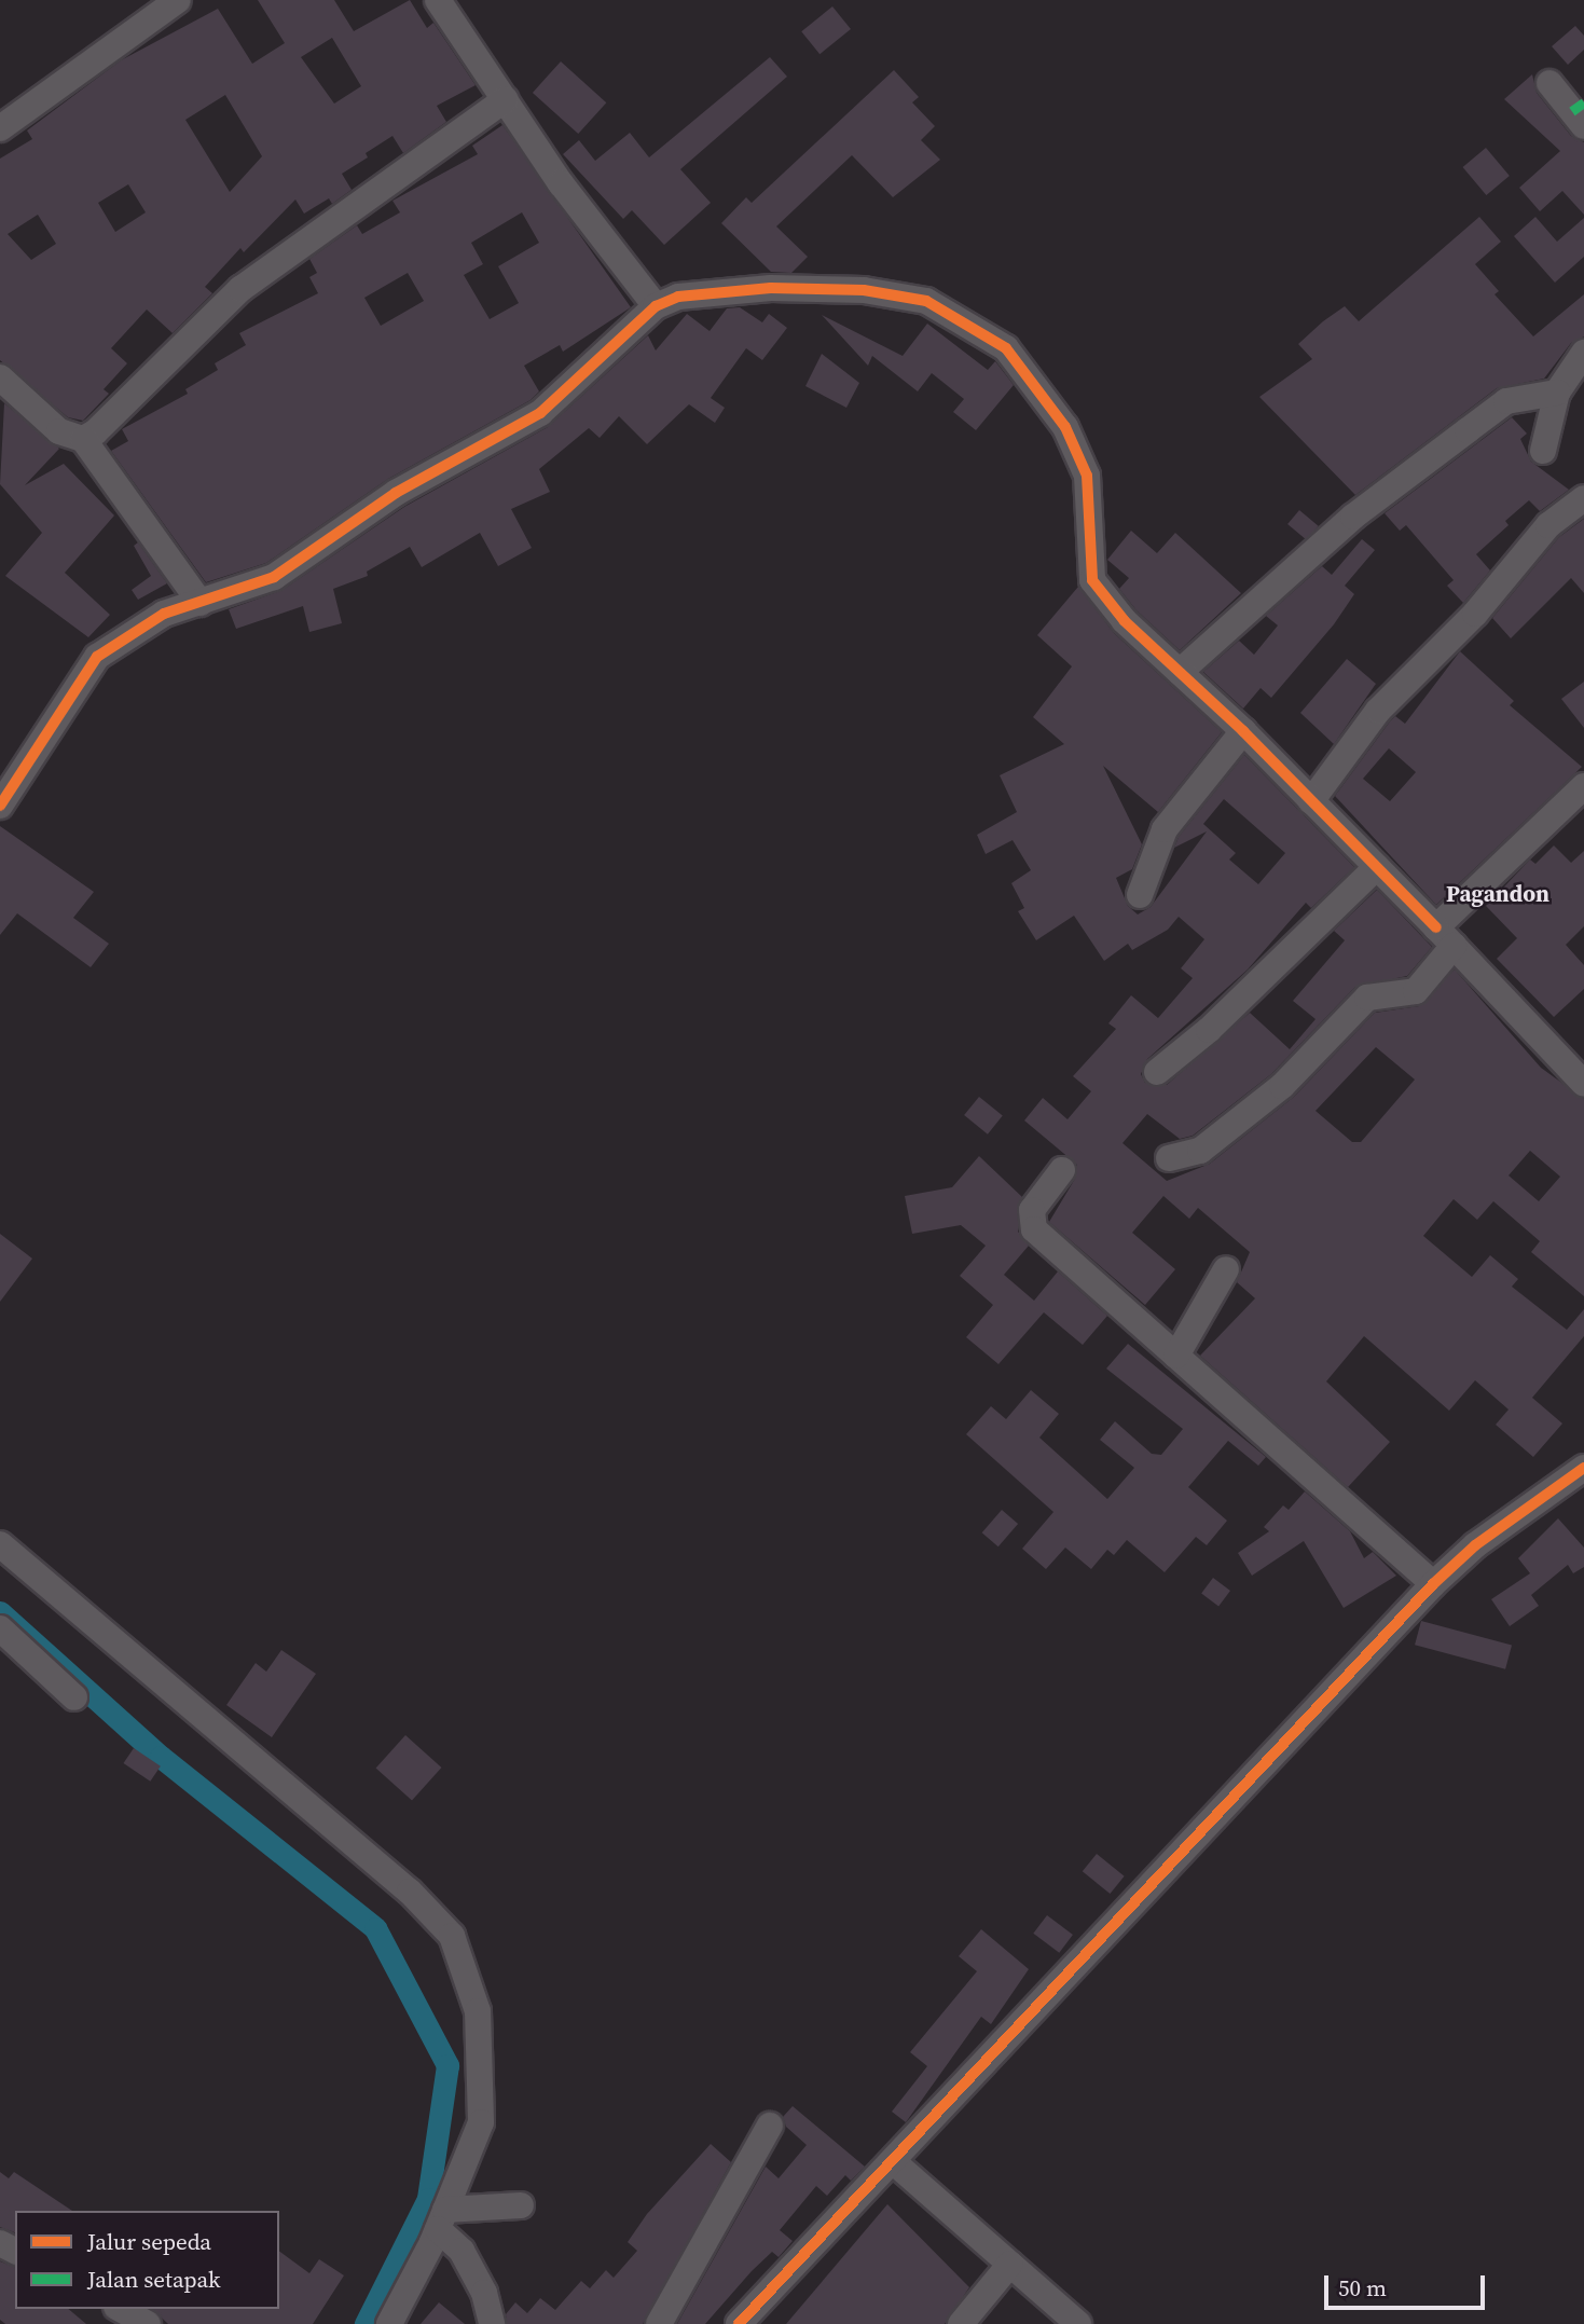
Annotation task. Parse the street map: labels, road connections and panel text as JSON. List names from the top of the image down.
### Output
{
  "districts": ["Pagandon"],
  "legend": ["Jalur sepeda", "Jalan setapak"],
  "scale_bar": "50 m"
}
